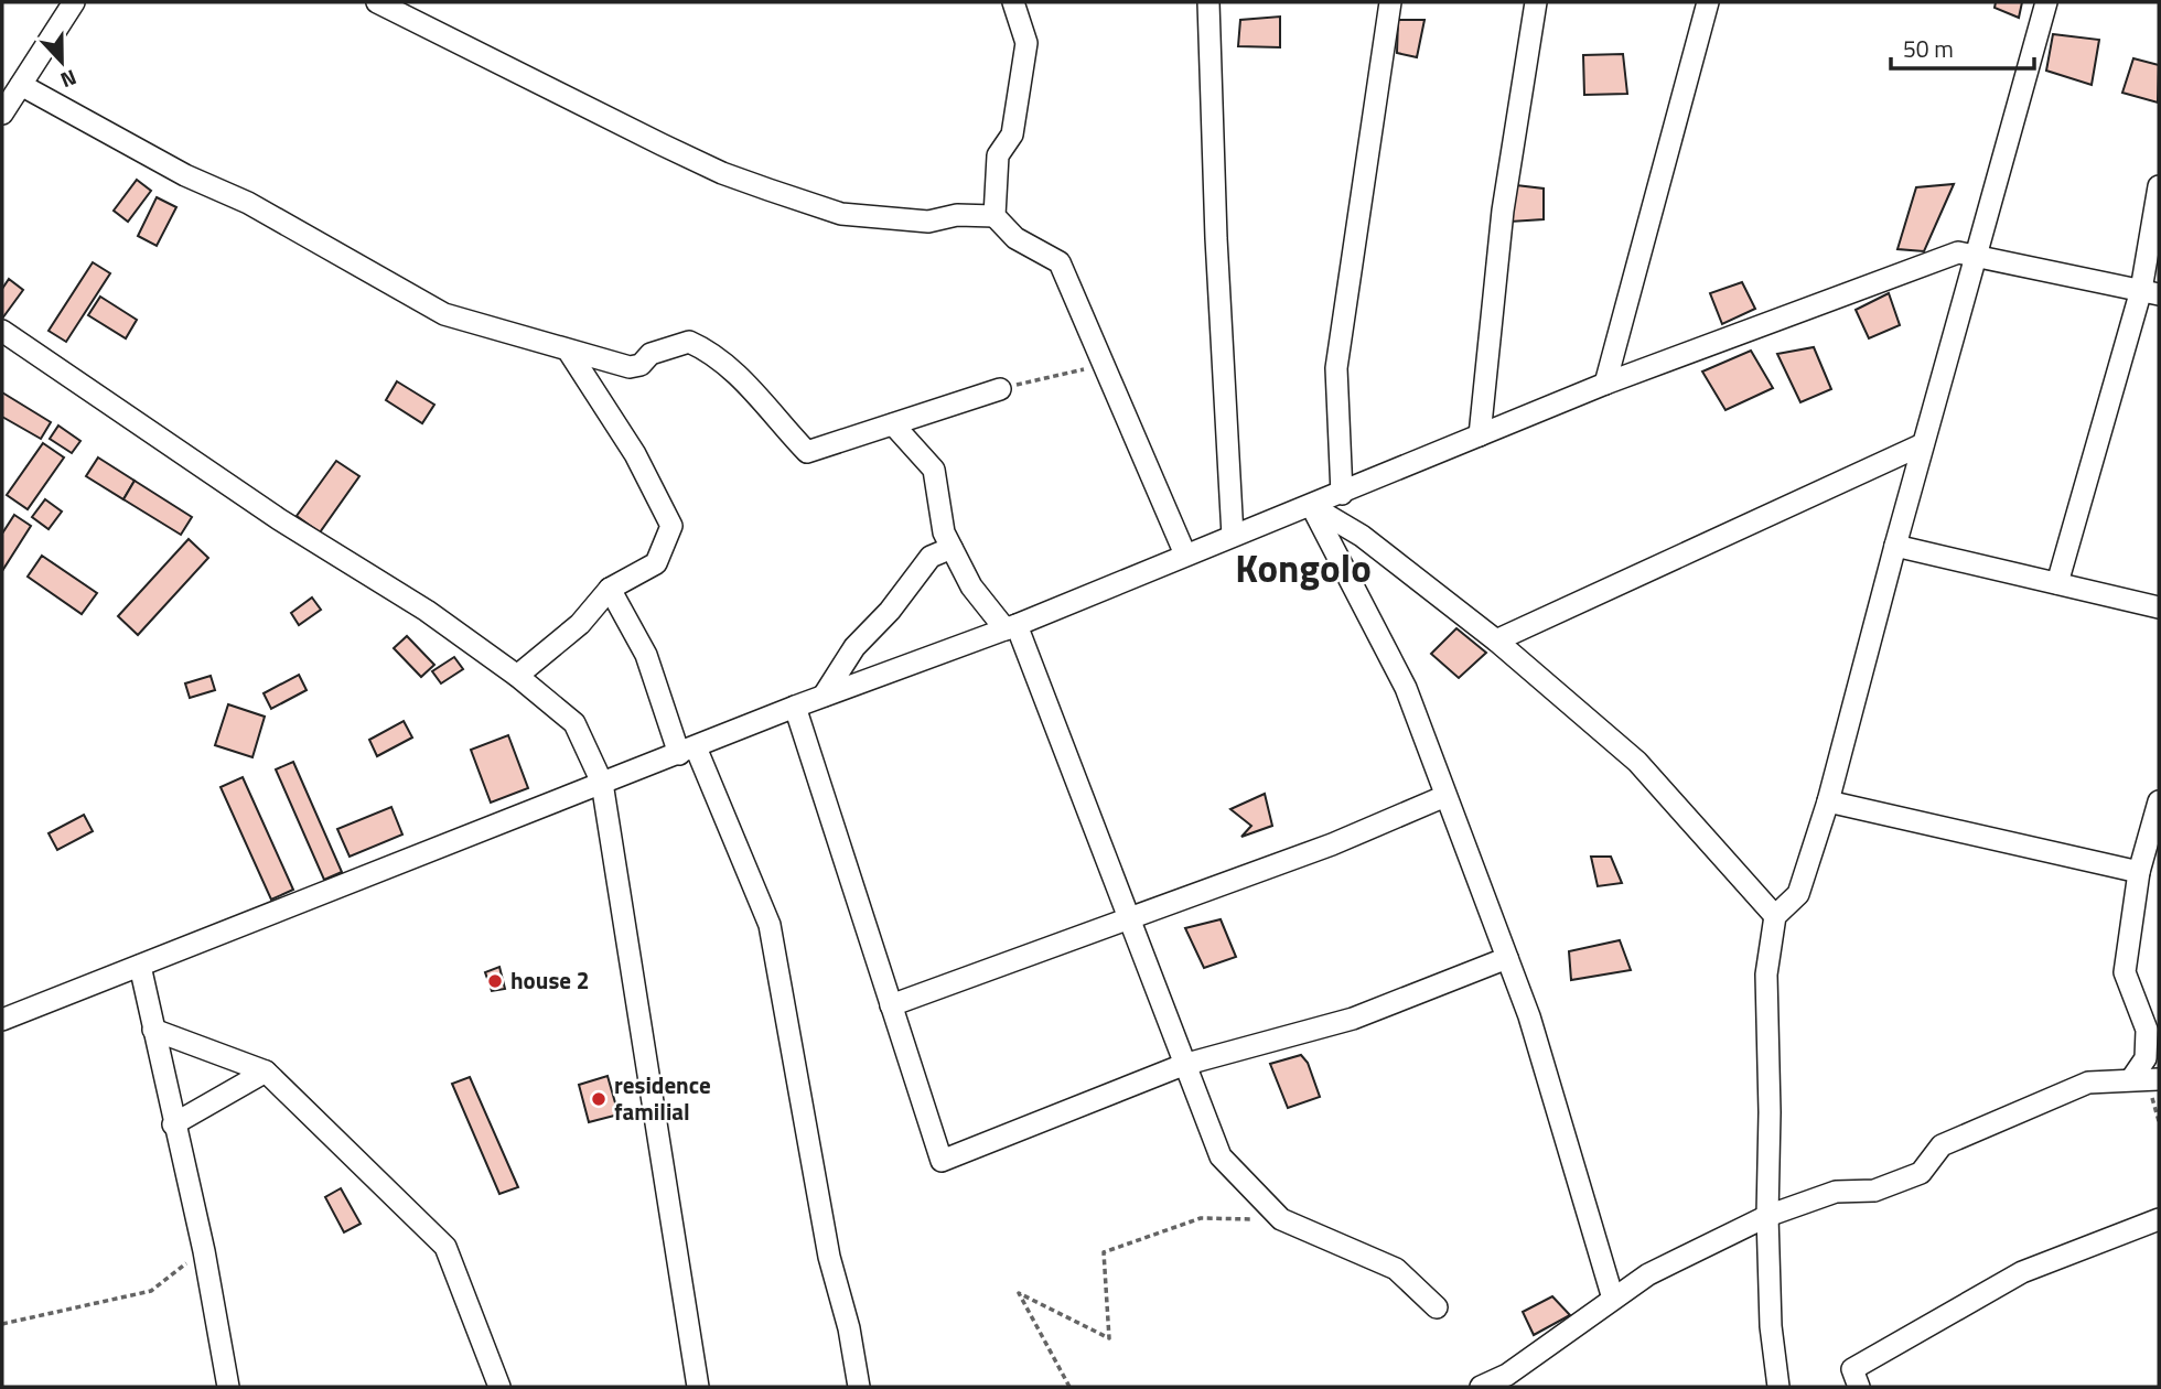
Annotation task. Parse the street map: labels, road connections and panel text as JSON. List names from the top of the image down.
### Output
{
  "districts": ["Kongolo"],
  "places": ["house 2", "residence familial"],
  "scale_bar": "50 m",
  "north": "bottom"
}
